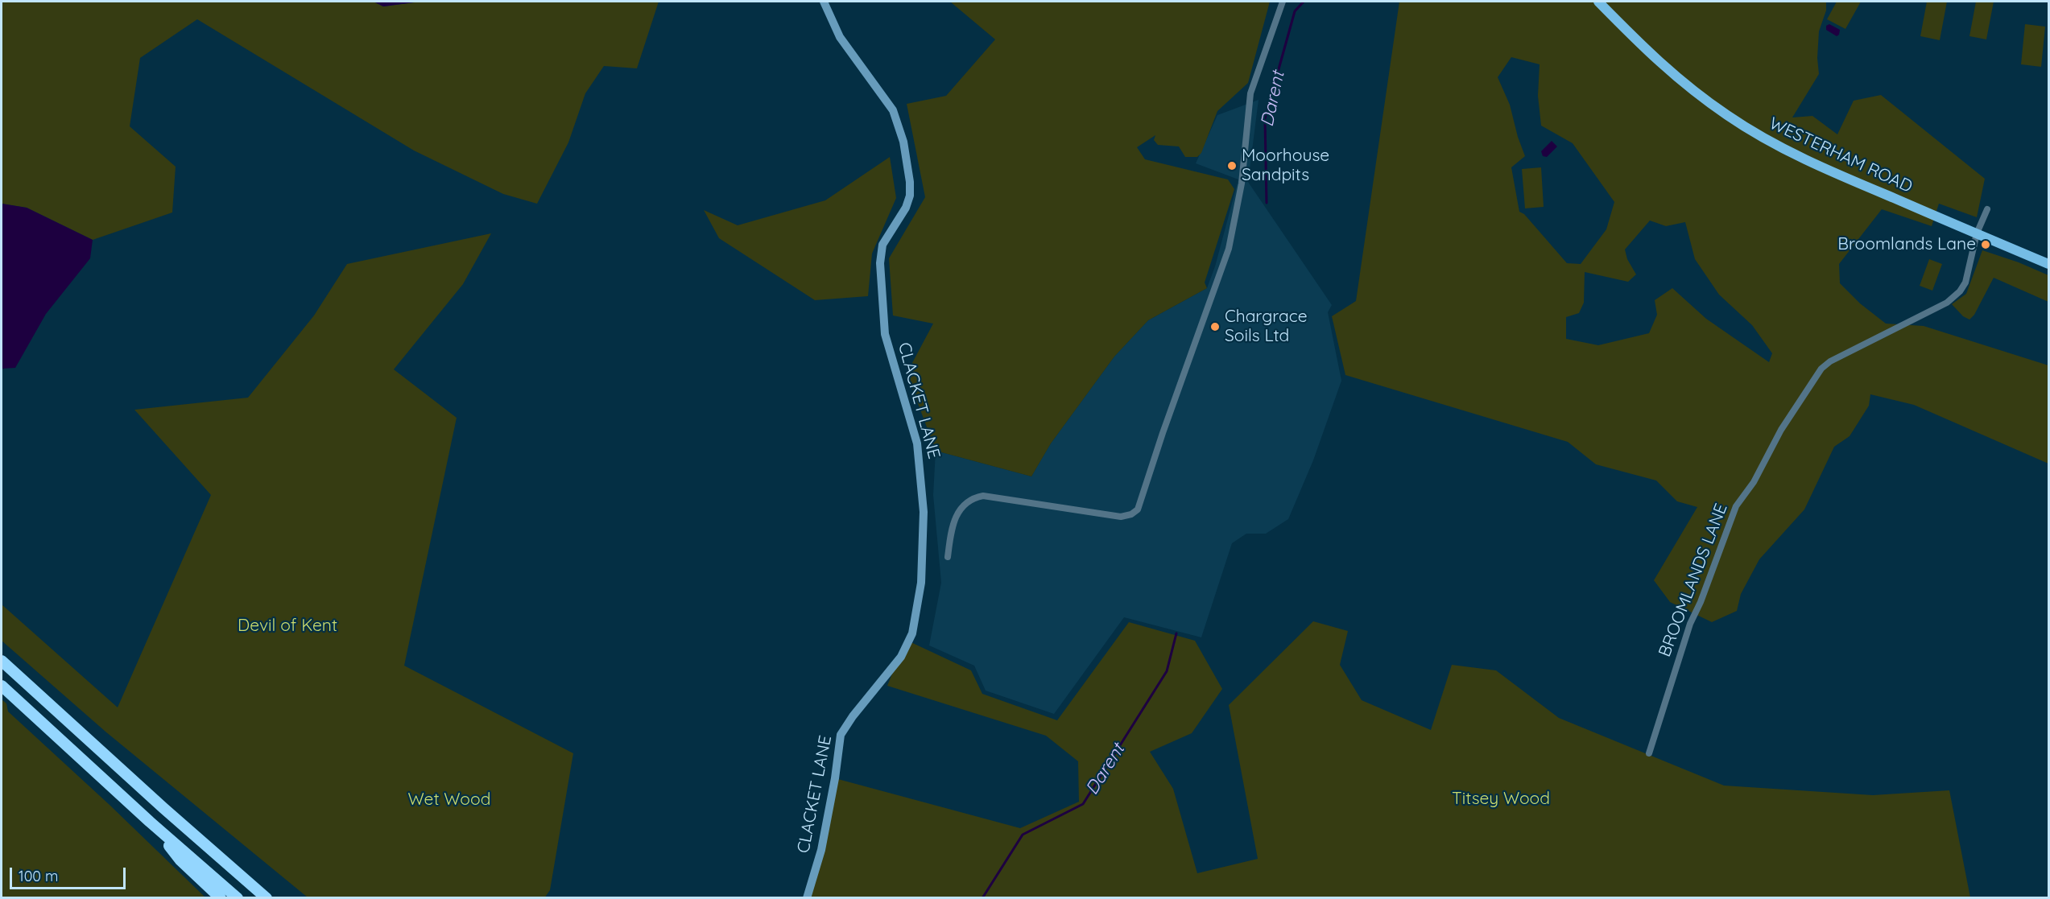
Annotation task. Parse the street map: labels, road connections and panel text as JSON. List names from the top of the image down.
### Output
{
  "streets": {
    "main road": ["WESTERHAM ROAD"],
    "street": ["CLACKET LANE", "BROOMLANDS LANE"]
  },
  "crossings": [
    ["WESTERHAM ROAD", "BROOMLANDS LANE"]
  ],
  "water": ["Darent"],
  "parks": ["Devil of Kent", "Titsey Wood", "Wet Wood"],
  "places": ["Moorhouse Sandpits", "Broomlands Lane", "Chargrace Soils Ltd"],
  "scale_bar": "100 m"
}
